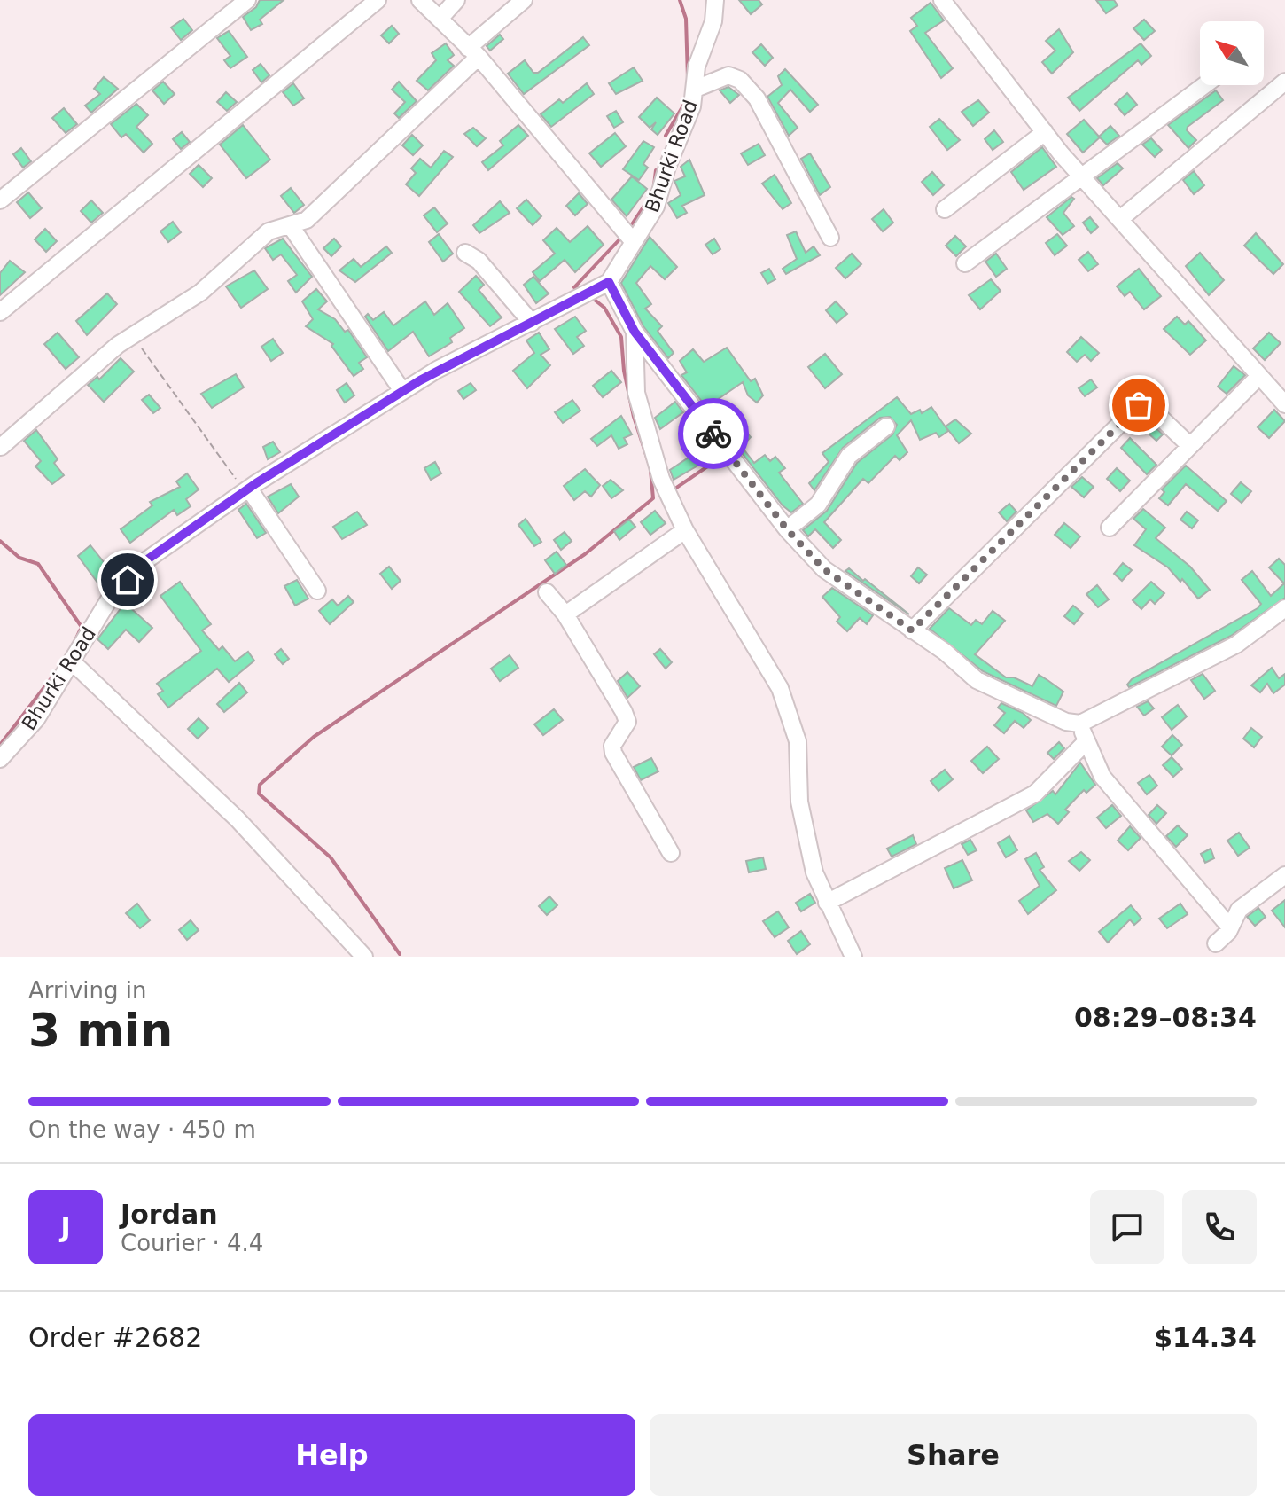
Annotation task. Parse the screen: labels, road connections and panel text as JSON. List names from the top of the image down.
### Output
{
  "streets": {
    "street": ["Bhurki Road"]
  },
  "north": "top left",
  "page": {
    "heading": ["3 min", "Arriving in", "08:29–08:34"],
    "panel": [
      "Jordan",
      "Courier · 4.4",
      "Order #2682",
      "$14.34"
    ],
    "bar": "On the way · 450 m",
    "round": "J",
    "buttons": ["Help", "Share"]
  }
}
